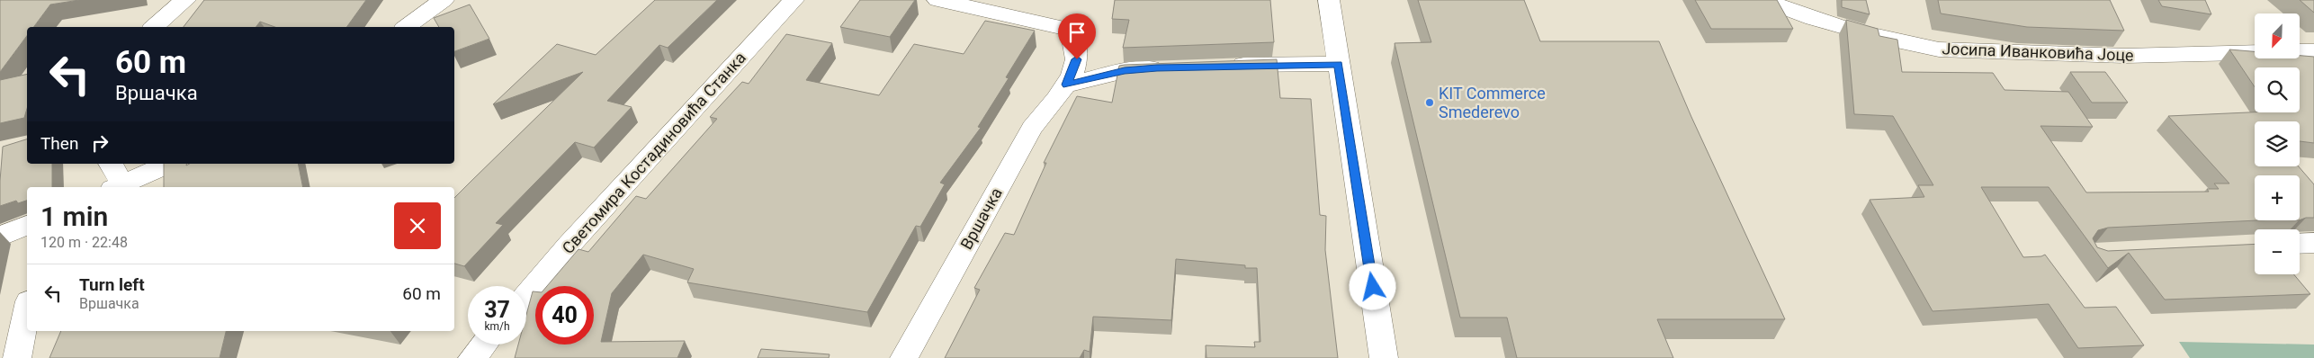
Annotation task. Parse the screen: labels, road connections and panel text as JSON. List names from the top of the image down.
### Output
{
  "streets": {
    "street": ["Јосипа Иванковића Јоце", "Светомира Костадиновића Станка", "Вршачка"]
  },
  "places": ["KIT Commerce Smederevo"],
  "north": "bottom left",
  "page": {
    "map_buttons": ["+", "−"],
    "turn": ["60 m", "Вршачка"],
    "then": "Then",
    "heading": ["1 min", "120 m · 22:48"],
    "list": [
      {
        "name": "Turn left",
        "note": "Вршачка",
        "value": "60 m"
      }
    ],
    "speed": "37 km/h",
    "limit": "40"
  }
}
